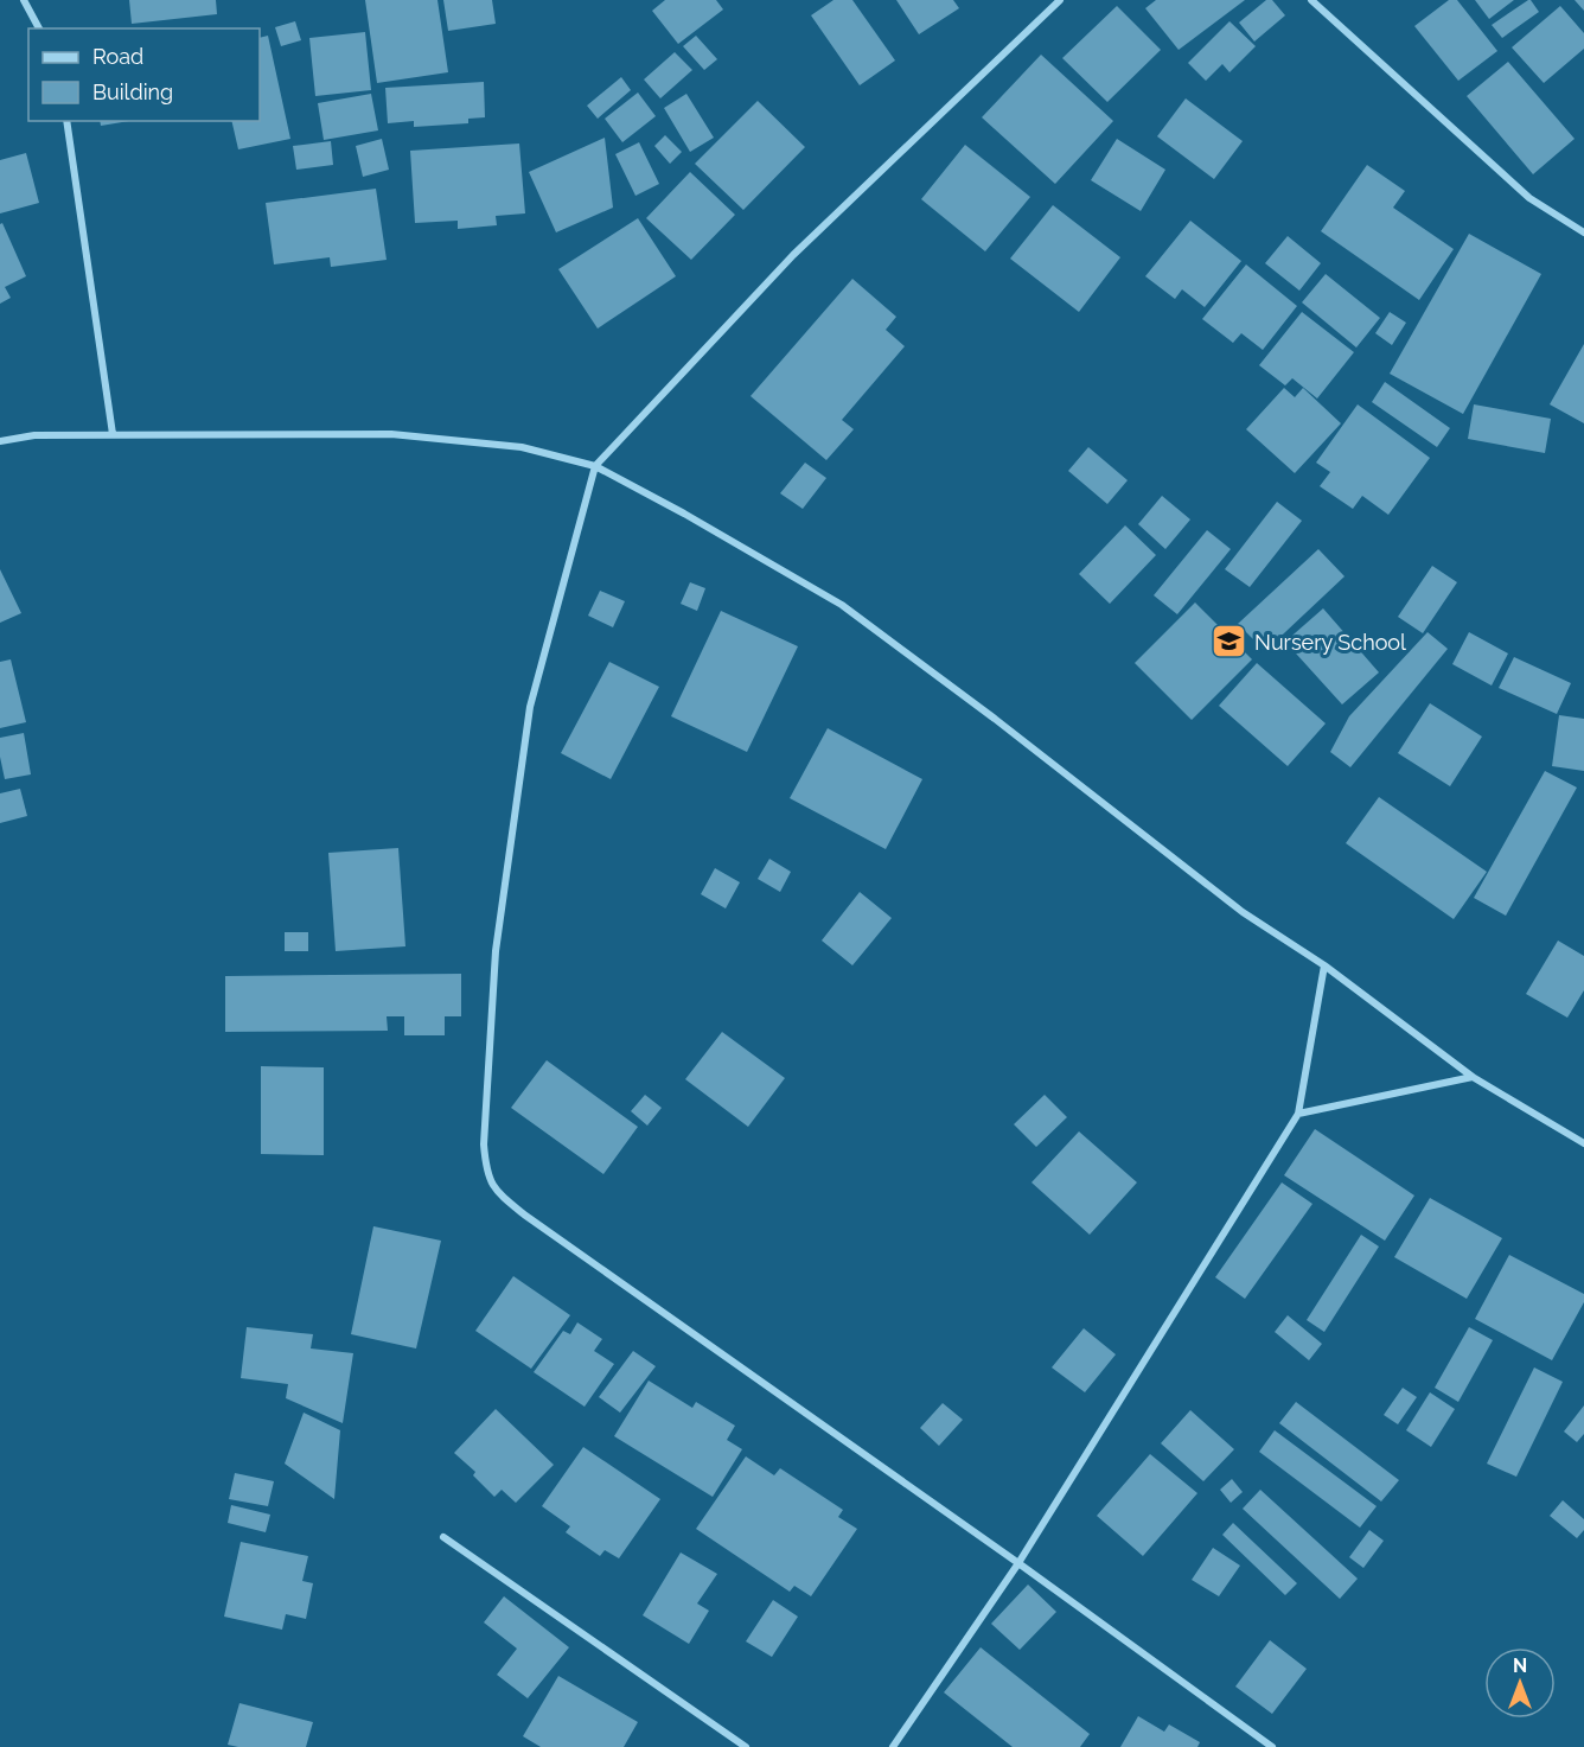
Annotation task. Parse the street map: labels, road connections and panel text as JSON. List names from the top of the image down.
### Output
{
  "places": {
    "school or university": ["Nursery School"]
  },
  "legend": ["Road", "Building"],
  "north": "top"
}
